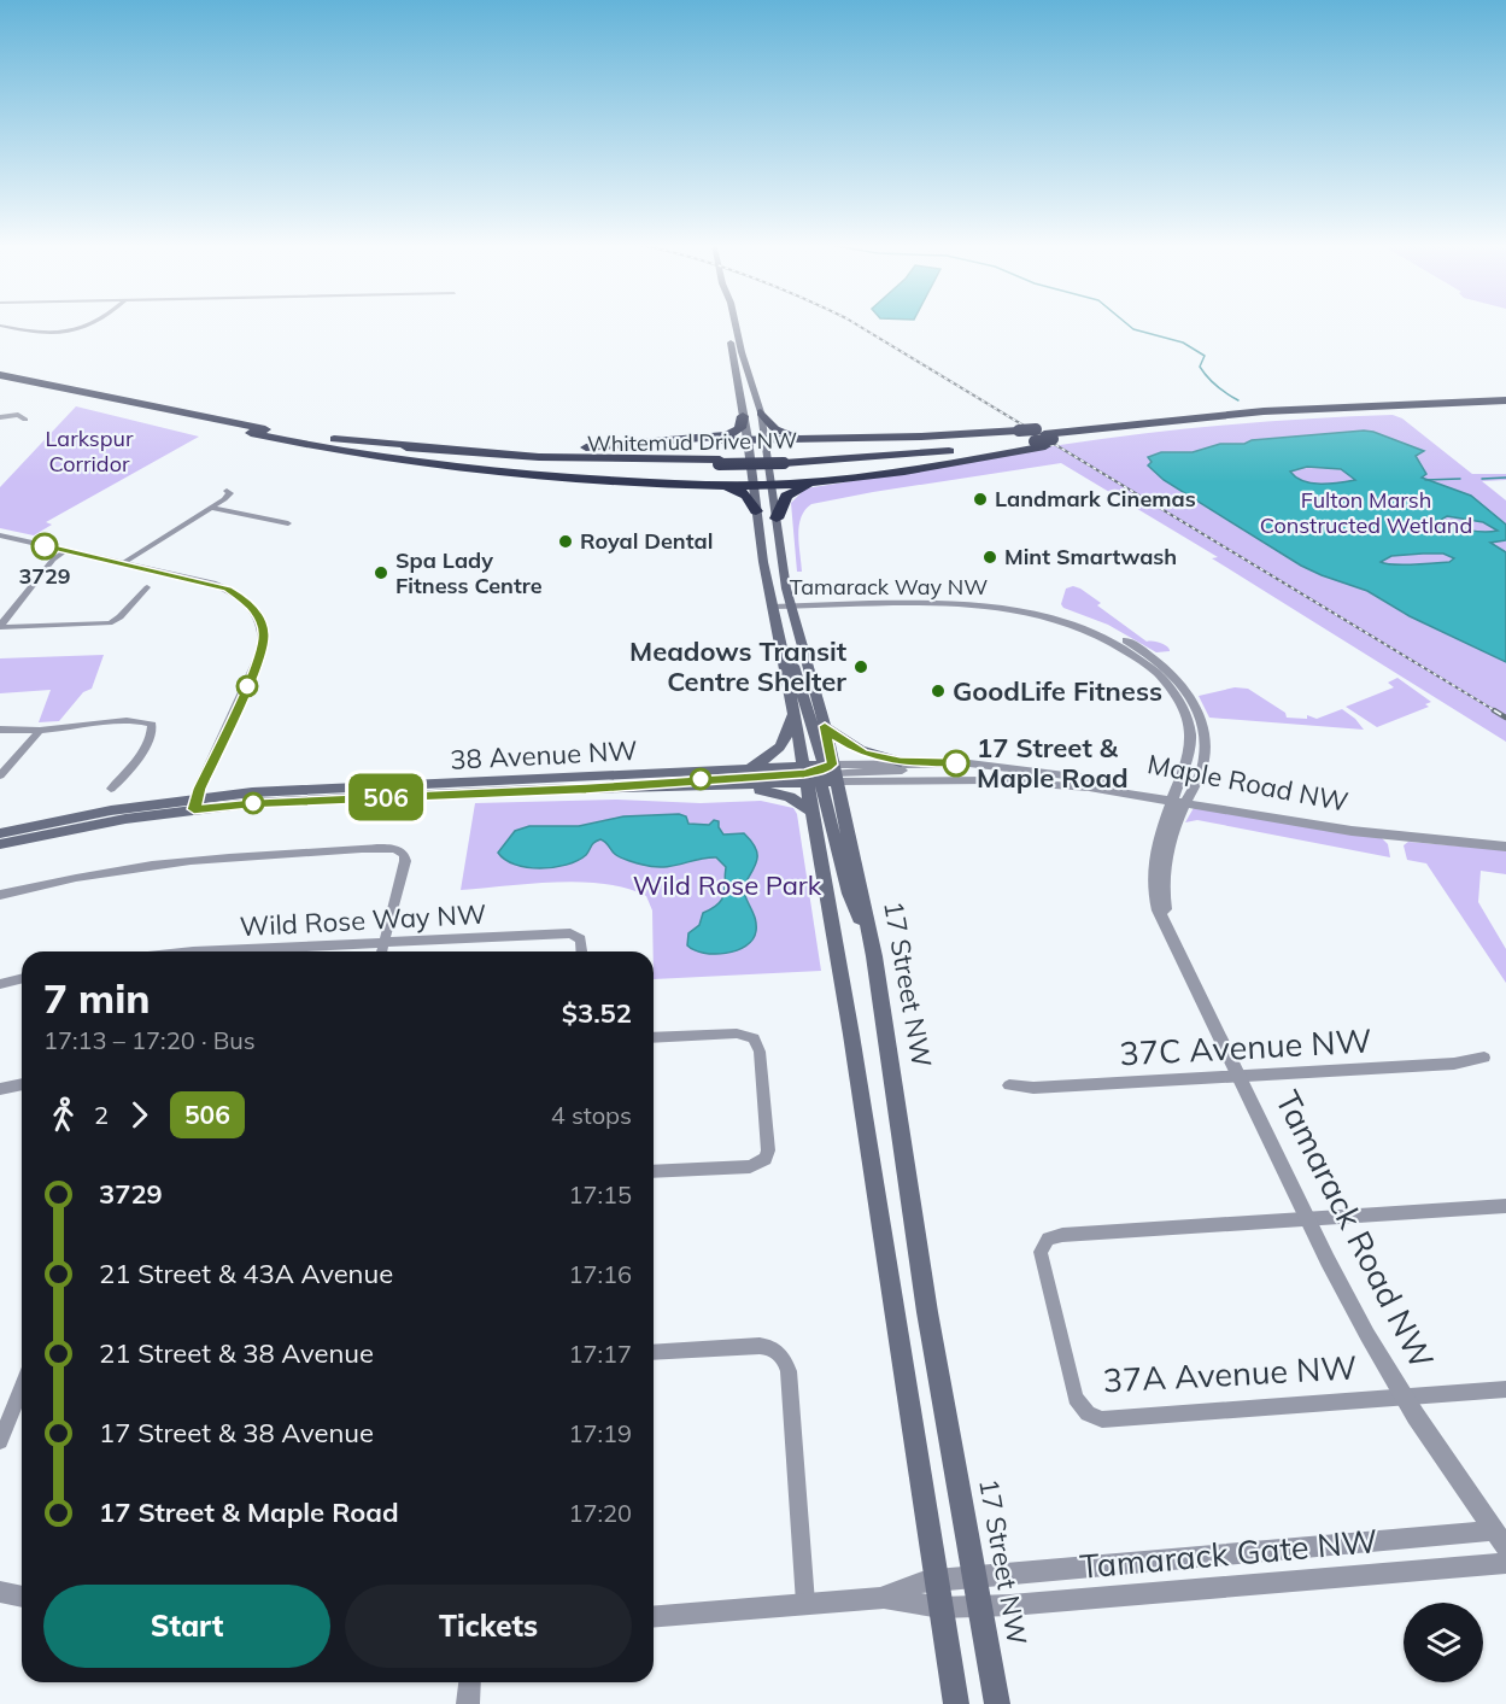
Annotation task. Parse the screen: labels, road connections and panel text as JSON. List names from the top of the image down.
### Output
{
  "streets": {
    "highway": ["Whitemud Drive NW"],
    "main road": ["38 Avenue NW", "17 Street NW"],
    "street": [
      "Tamarack Way NW",
      "Maple Road NW",
      "Wild Rose Way NW",
      "37C Avenue NW",
      "Tamarack Road NW",
      "37A Avenue NW",
      "Tamarack Gate NW"
    ]
  },
  "crossings": [
    ["Tamarack Way NW", "Maple Road NW"],
    ["Tamarack Way NW", "17 Street NW"],
    ["Tamarack Way NW", "Tamarack Road NW"],
    ["38 Avenue NW", "Maple Road NW"],
    ["38 Avenue NW", "17 Street NW"],
    ["Maple Road NW", "17 Street NW"],
    ["Maple Road NW", "Tamarack Road NW"],
    ["17 Street NW", "Tamarack Gate NW"],
    ["37C Avenue NW", "Tamarack Road NW"],
    ["Tamarack Road NW", "37A Avenue NW"],
    ["Tamarack Road NW", "Tamarack Gate NW"]
  ],
  "parks": ["Larkspur Corridor", "Fulton Marsh Constructed Wetland", "Wild Rose Park"],
  "places": [
    "Landmark Cinemas",
    "Royal Dental",
    "3729",
    "Mint Smartwash",
    "Spa Lady Fitness Centre",
    "Meadows Transit Centre Shelter",
    "GoodLife Fitness",
    "17 Street & Maple Road"
  ],
  "lines": ["bus line 506"],
  "page": {
    "on_map": "506",
    "heading": ["7 min", "17:13 – 17:20 · Bus", "$3.52"],
    "legs": ["2", "506", "4 stops"],
    "list": [
      {
        "name": "3729",
        "value": "17:15"
      },
      {
        "name": "21 Street & 43A Avenue",
        "value": "17:16"
      },
      {
        "name": "21 Street & 38 Avenue",
        "value": "17:17"
      },
      {
        "name": "17 Street & 38 Avenue",
        "value": "17:19"
      },
      {
        "name": "17 Street & Maple Road",
        "value": "17:20"
      }
    ],
    "buttons": ["Start", "Tickets"]
  }
}
